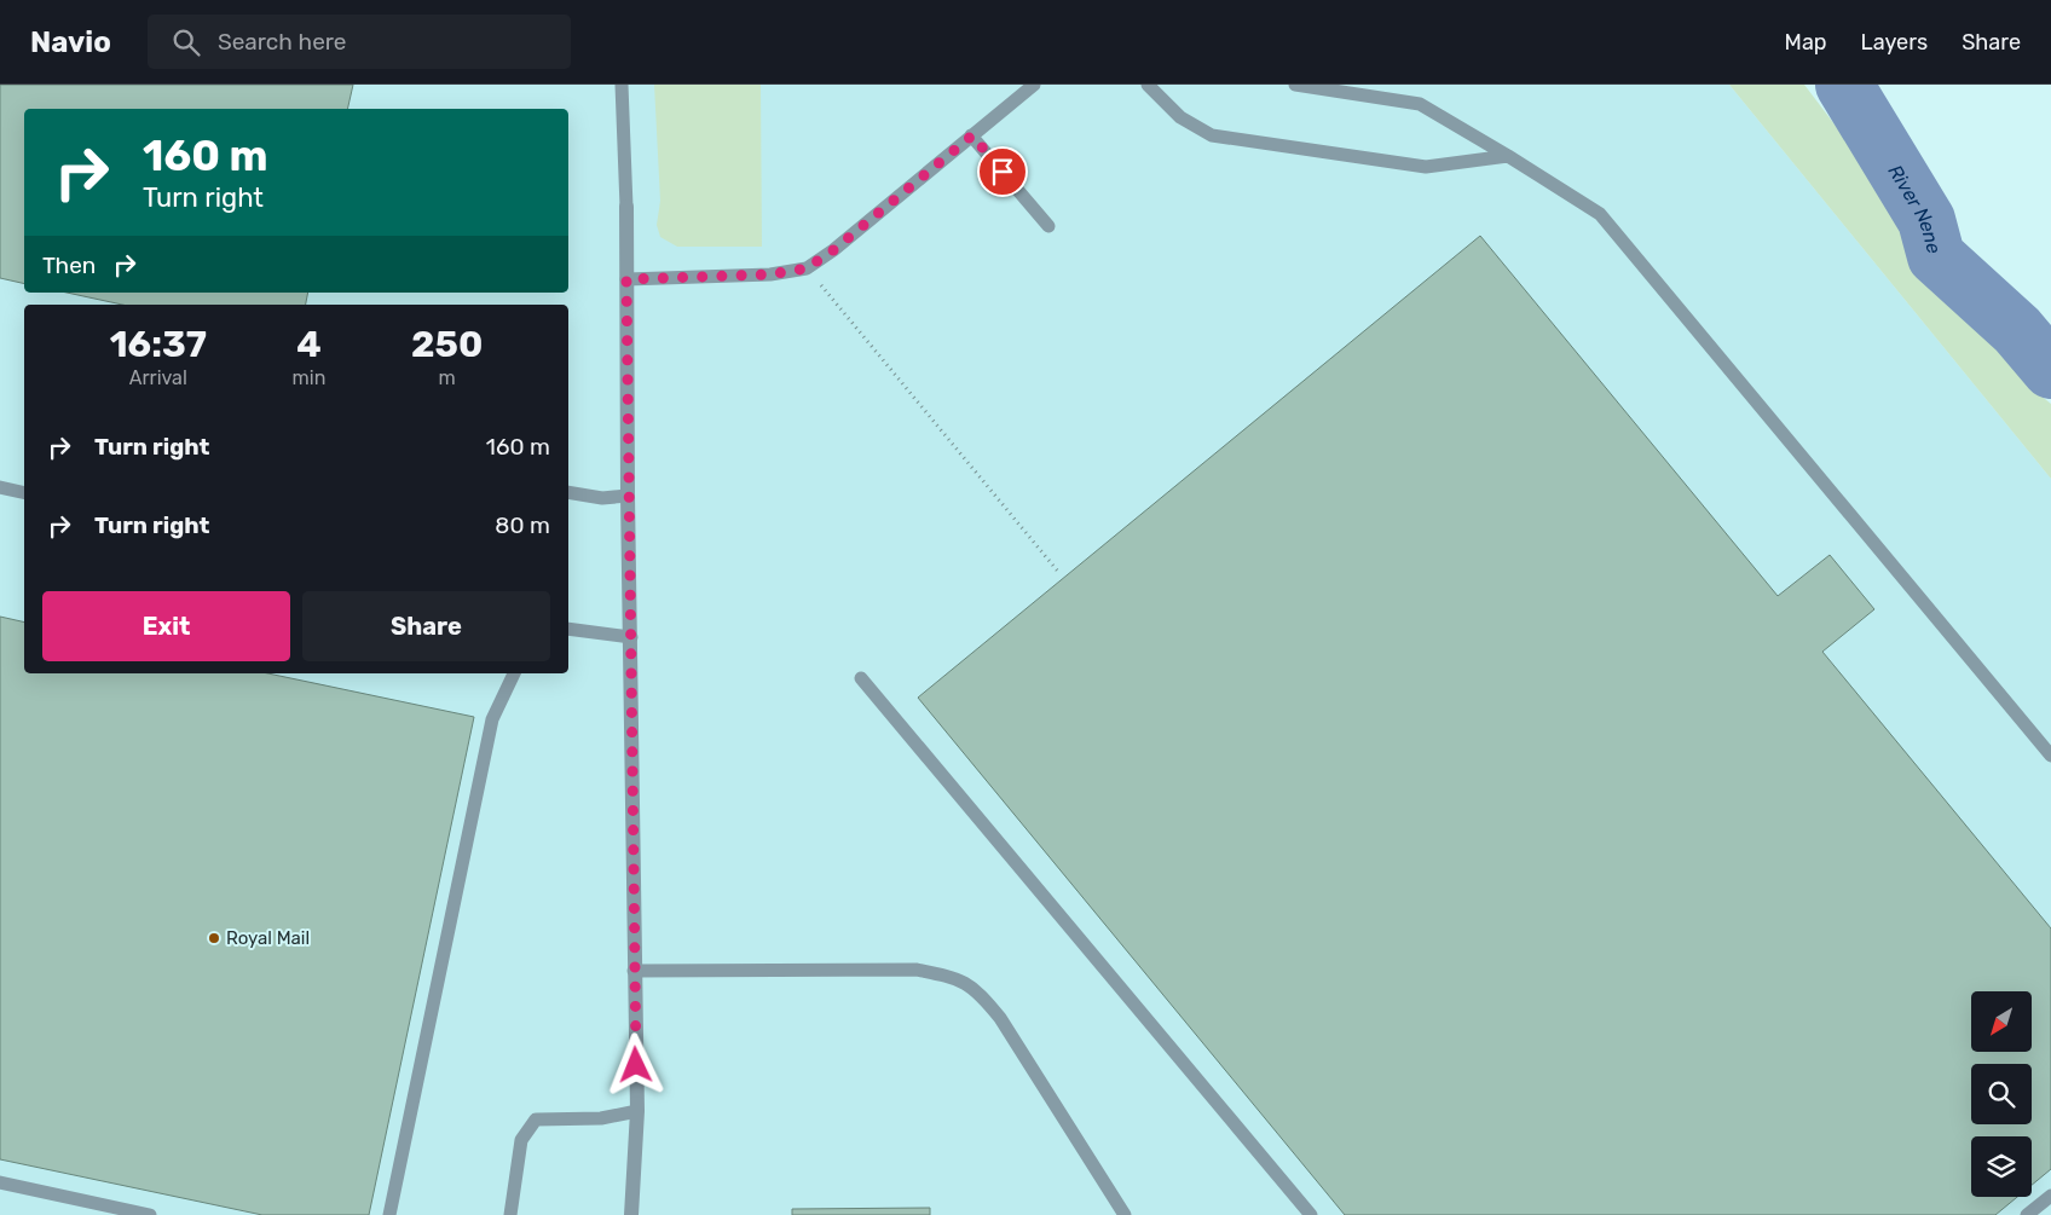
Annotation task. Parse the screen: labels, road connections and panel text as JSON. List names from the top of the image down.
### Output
{
  "water": ["River Nene"],
  "places": ["Royal Mail"],
  "north": "bottom left",
  "page": {
    "header": "Navio",
    "search": "Search here",
    "nav": ["Map", "Layers", "Share"],
    "turn": ["160 m", "Turn right"],
    "then": "Then",
    "eta": [
      "16:37",
      "Arrival",
      "4",
      "min",
      "250",
      "m"
    ],
    "list": [
      {
        "name": "Turn right",
        "value": "160 m"
      },
      {
        "name": "Turn right",
        "value": "80 m"
      }
    ],
    "buttons": ["Exit", "Share"]
  }
}
